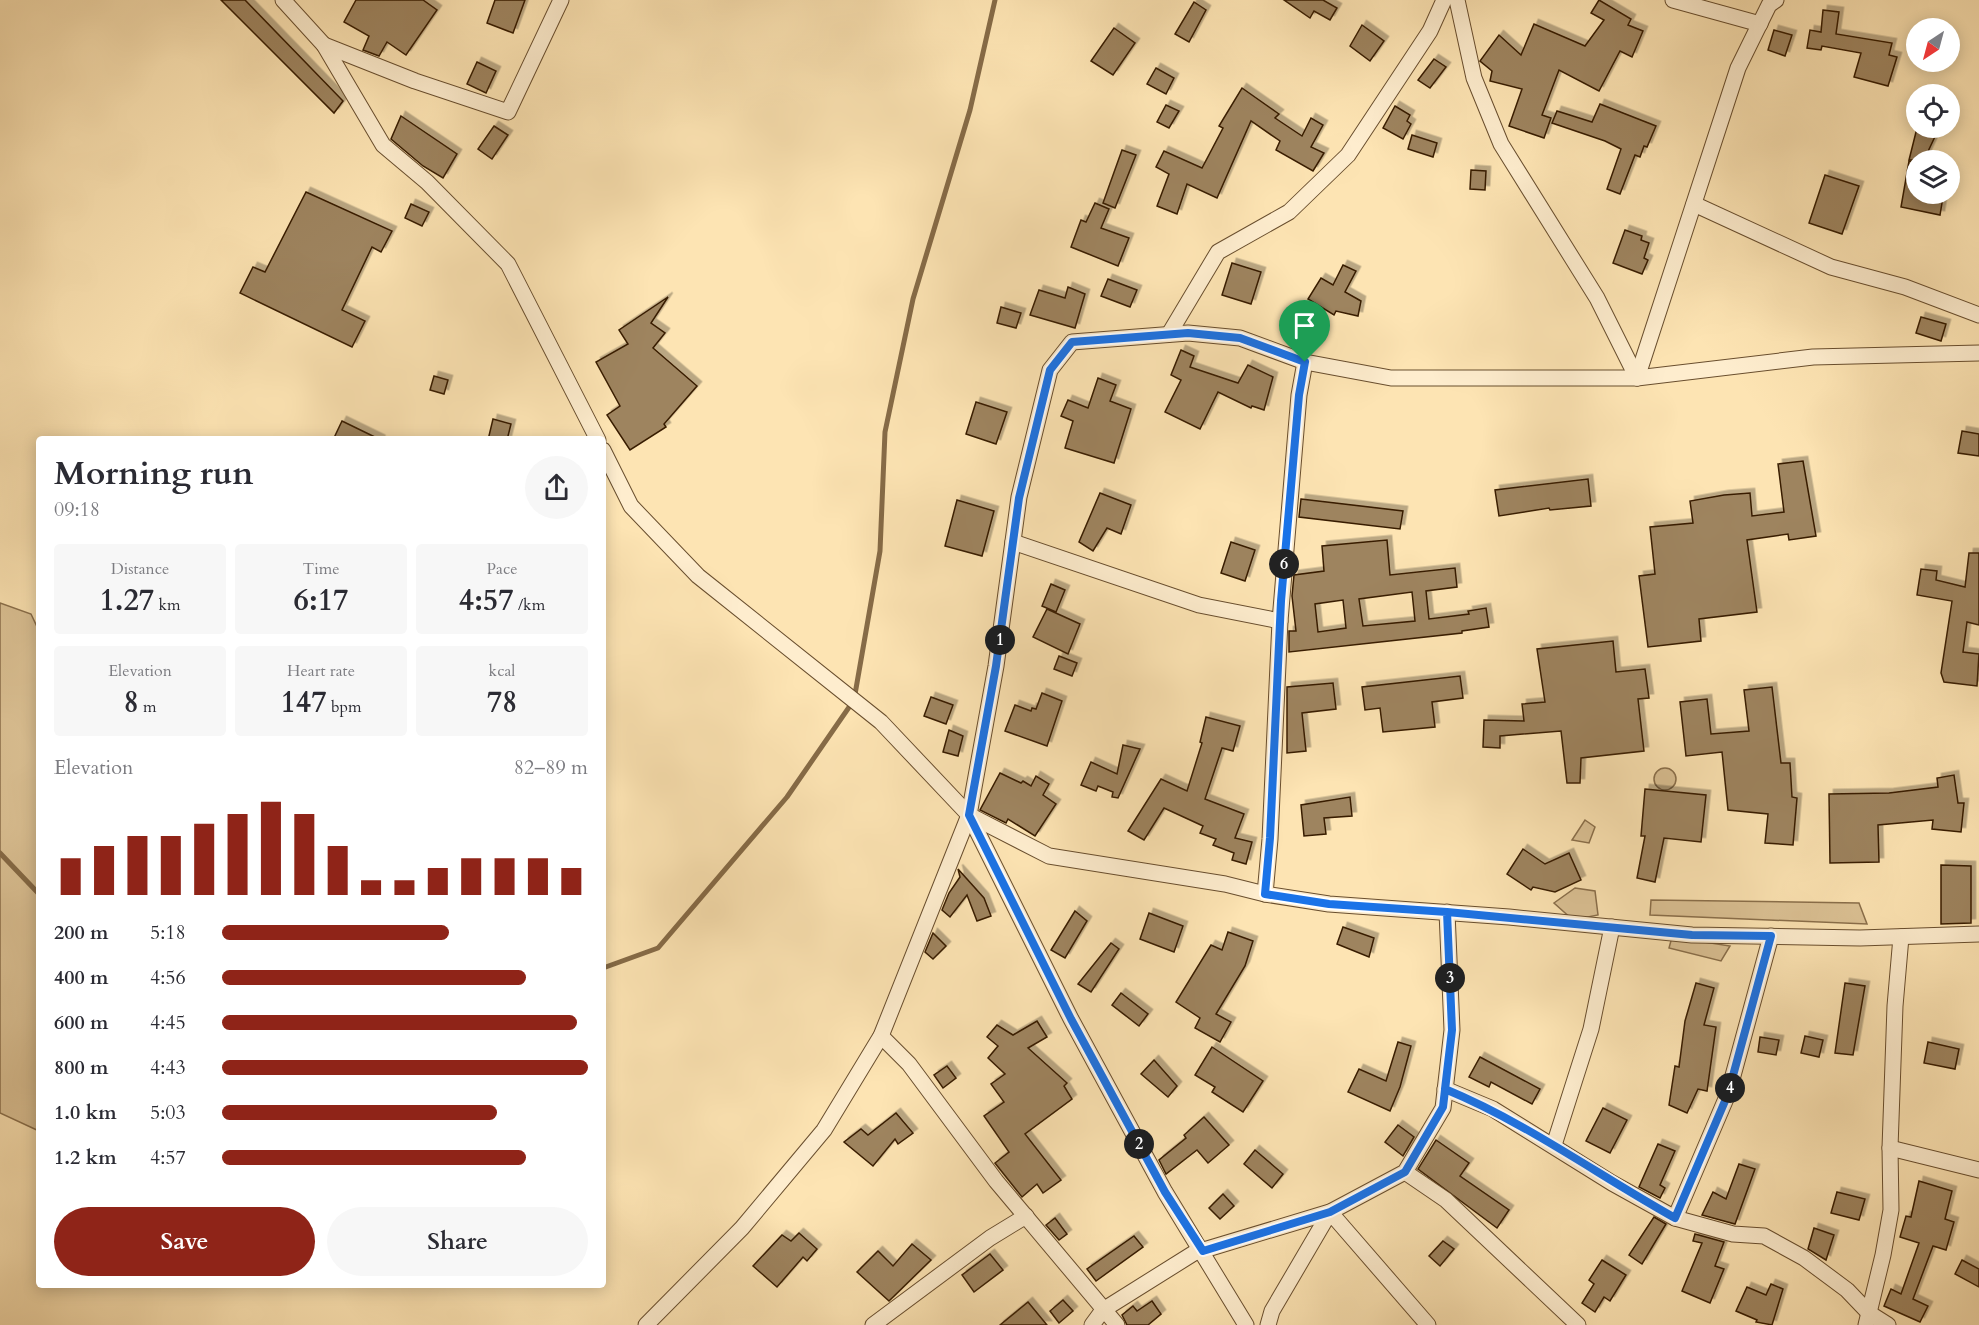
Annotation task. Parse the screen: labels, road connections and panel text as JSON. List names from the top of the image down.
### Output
{
  "north": "bottom left",
  "page": {
    "heading": ["Morning run", "09:18"],
    "stats": [
      ["Distance", "1.27 km"],
      ["Time", "6:17"],
      ["Pace", "4:57 /km"],
      ["Elevation", "8 m"],
      ["Heart rate", "147 bpm"],
      ["kcal", "78"]
    ],
    "pins": [
      "6",
      "1",
      "3",
      "4",
      "2"
    ],
    "chart": ["Elevation", "82–89 m"],
    "list": [
      {
        "name": "200 m",
        "note": "5:18"
      },
      {
        "name": "400 m",
        "note": "4:56"
      },
      {
        "name": "600 m",
        "note": "4:45"
      },
      {
        "name": "800 m",
        "note": "4:43"
      },
      {
        "name": "1.0 km",
        "note": "5:03"
      },
      {
        "name": "1.2 km",
        "note": "4:57"
      }
    ],
    "buttons": ["Save", "Share"]
  }
}
